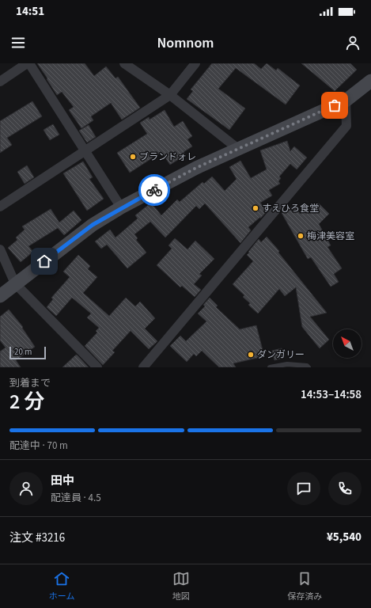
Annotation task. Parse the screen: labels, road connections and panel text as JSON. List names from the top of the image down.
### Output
{
  "places": [
    "ブランドォレ",
    "すえひろ食堂",
    "梅津美容室",
    "ダンガリー"
  ],
  "scale_bar": "20 m",
  "north": "top left",
  "page": {
    "status": "14:51",
    "header": "Nomnom",
    "scale": "20 m",
    "heading": ["2 分", "到着まで", "14:53–14:58"],
    "panel": [
      "田中",
      "配達員 · 4.5",
      "注文 #3216",
      "¥5,540"
    ],
    "bar": "配達中 · 70 m",
    "tabs": ["ホーム", "地図", "保存済み"]
  }
}
